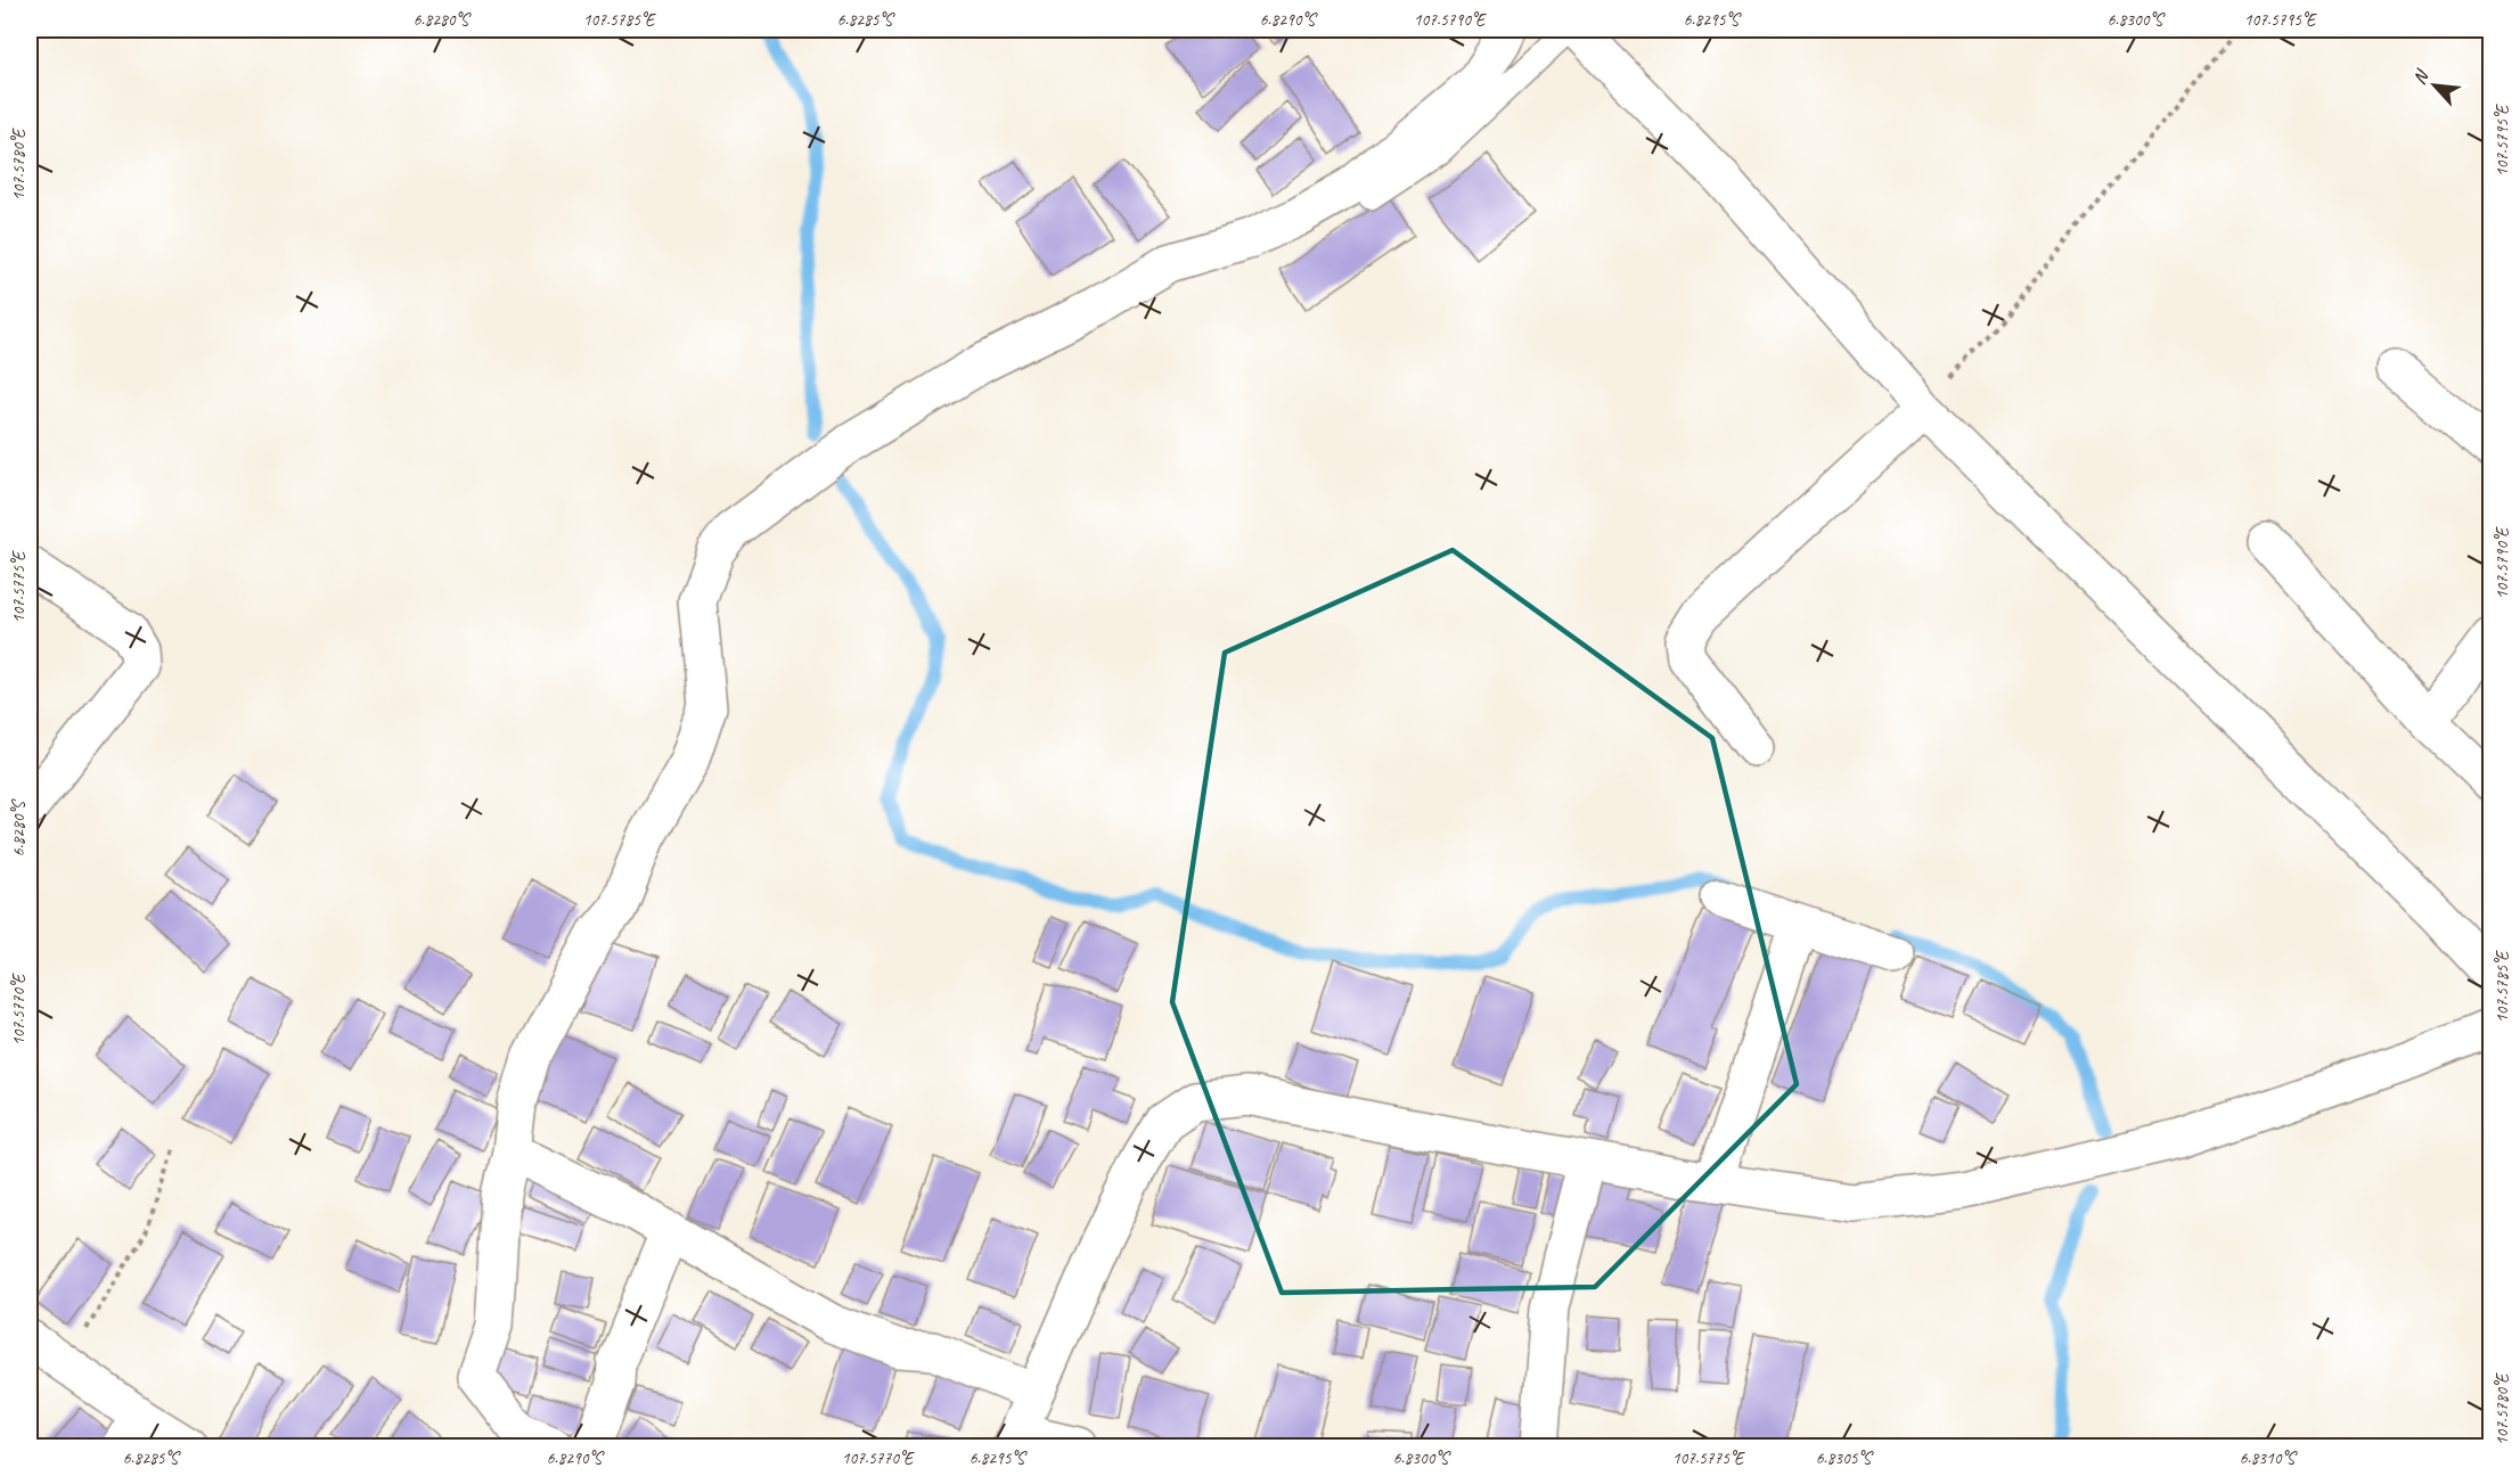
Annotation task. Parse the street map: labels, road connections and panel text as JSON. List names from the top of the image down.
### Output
{
  "north": "top left",
  "coordinates": [
    "6.8280°S",
    "107.5785°E",
    "6.8285°S",
    "6.8290°S",
    "107.5790°E",
    "6.8295°S",
    "6.8300°S",
    "107.5795°E",
    "107.5780°E",
    "107.5775°E",
    "107.5770°E",
    "6.8305°S",
    "6.8310°S"
  ]
}
